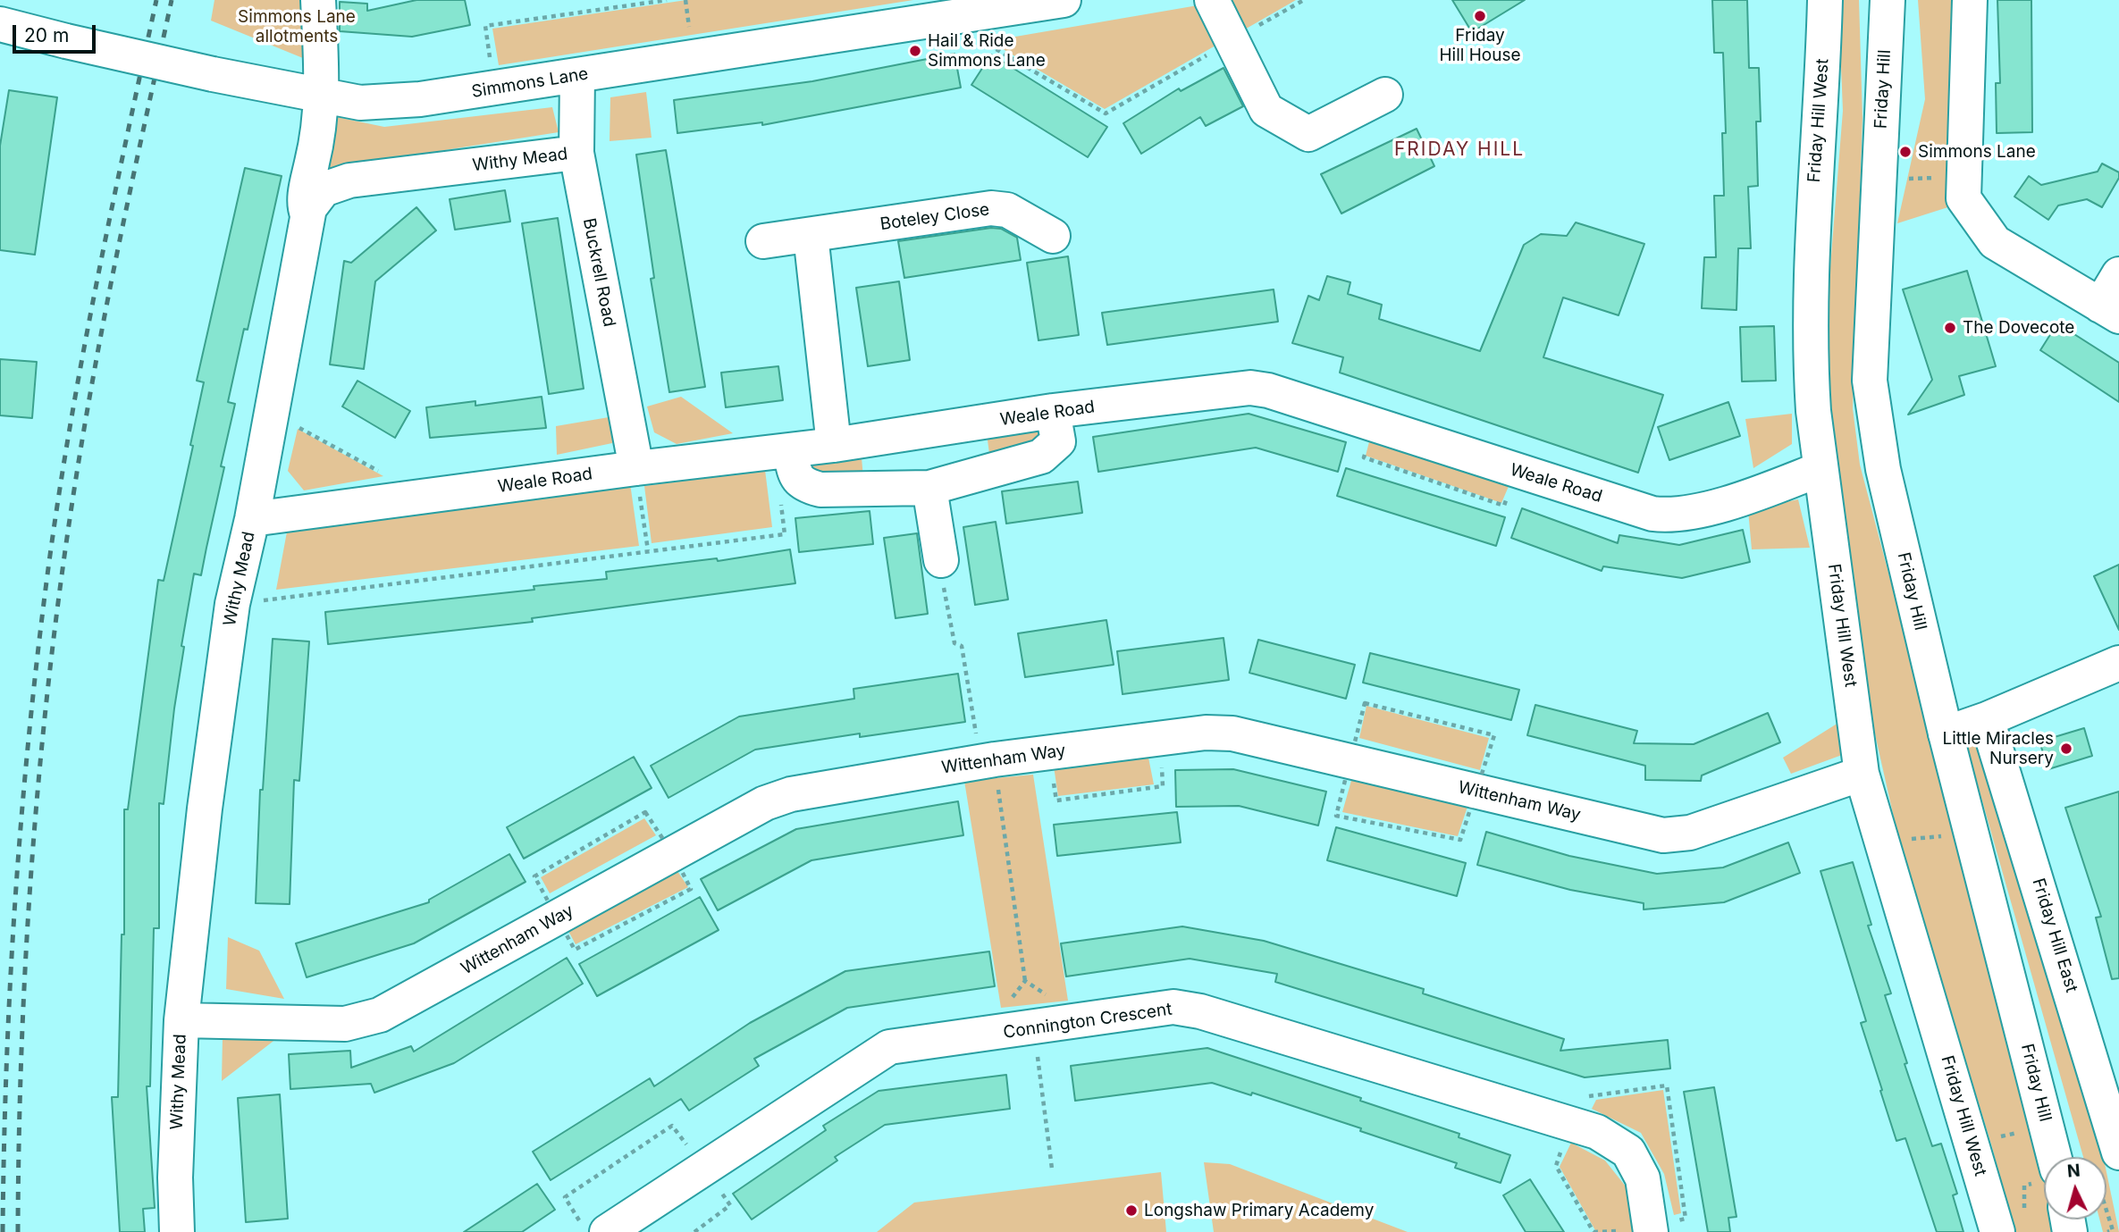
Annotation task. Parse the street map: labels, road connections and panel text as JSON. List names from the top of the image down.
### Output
{
  "streets": {
    "street": [
      "Simmons Lane",
      "Friday Hill",
      "Friday Hill West",
      "Withy Mead",
      "Boteley Close",
      "Buckrell Road",
      "Weale Road",
      "Wittenham Way",
      "Friday Hill East",
      "Connington Crescent"
    ]
  },
  "crossings": [
    ["Simmons Lane", "Buckrell Road"],
    ["Friday Hill West", "Weale Road"],
    ["Friday Hill West", "Wittenham Way"],
    ["Withy Mead", "Buckrell Road"],
    ["Withy Mead", "Weale Road"],
    ["Withy Mead", "Wittenham Way"],
    ["Buckrell Road", "Weale Road"]
  ],
  "districts": ["FRIDAY HILL"],
  "parks": ["Simmons Lane allotments"],
  "places": [
    "Friday Hill House",
    "Hail & Ride Simmons Lane",
    "Simmons Lane",
    "The Dovecote",
    "Little Miracles Nursery",
    "Longshaw Primary Academy"
  ],
  "scale_bar": "20 m",
  "north": "top"
}
